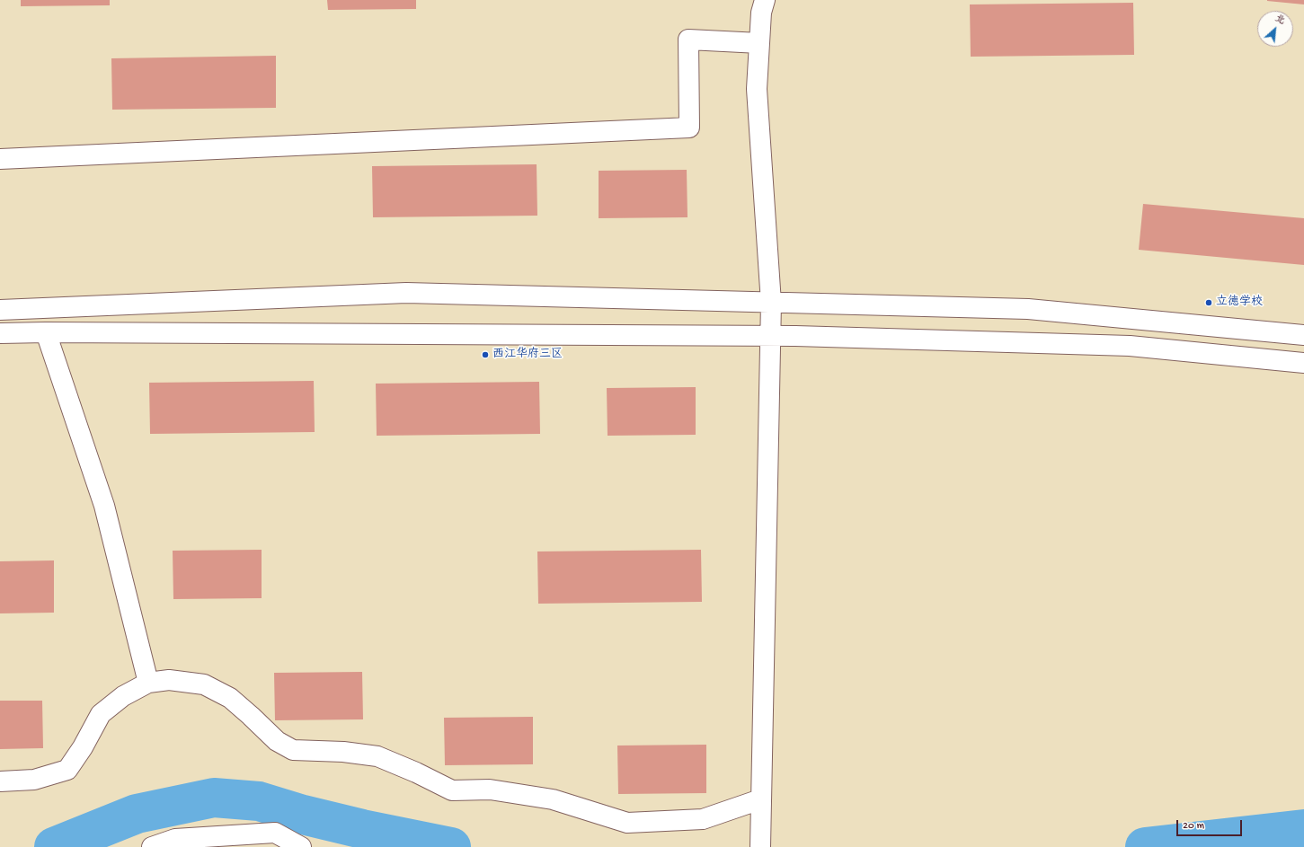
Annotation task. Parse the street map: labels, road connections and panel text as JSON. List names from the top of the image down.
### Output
{
  "places": ["立德学校", "西江华府三区"],
  "scale_bar": "20 m",
  "north": "top right"
}
